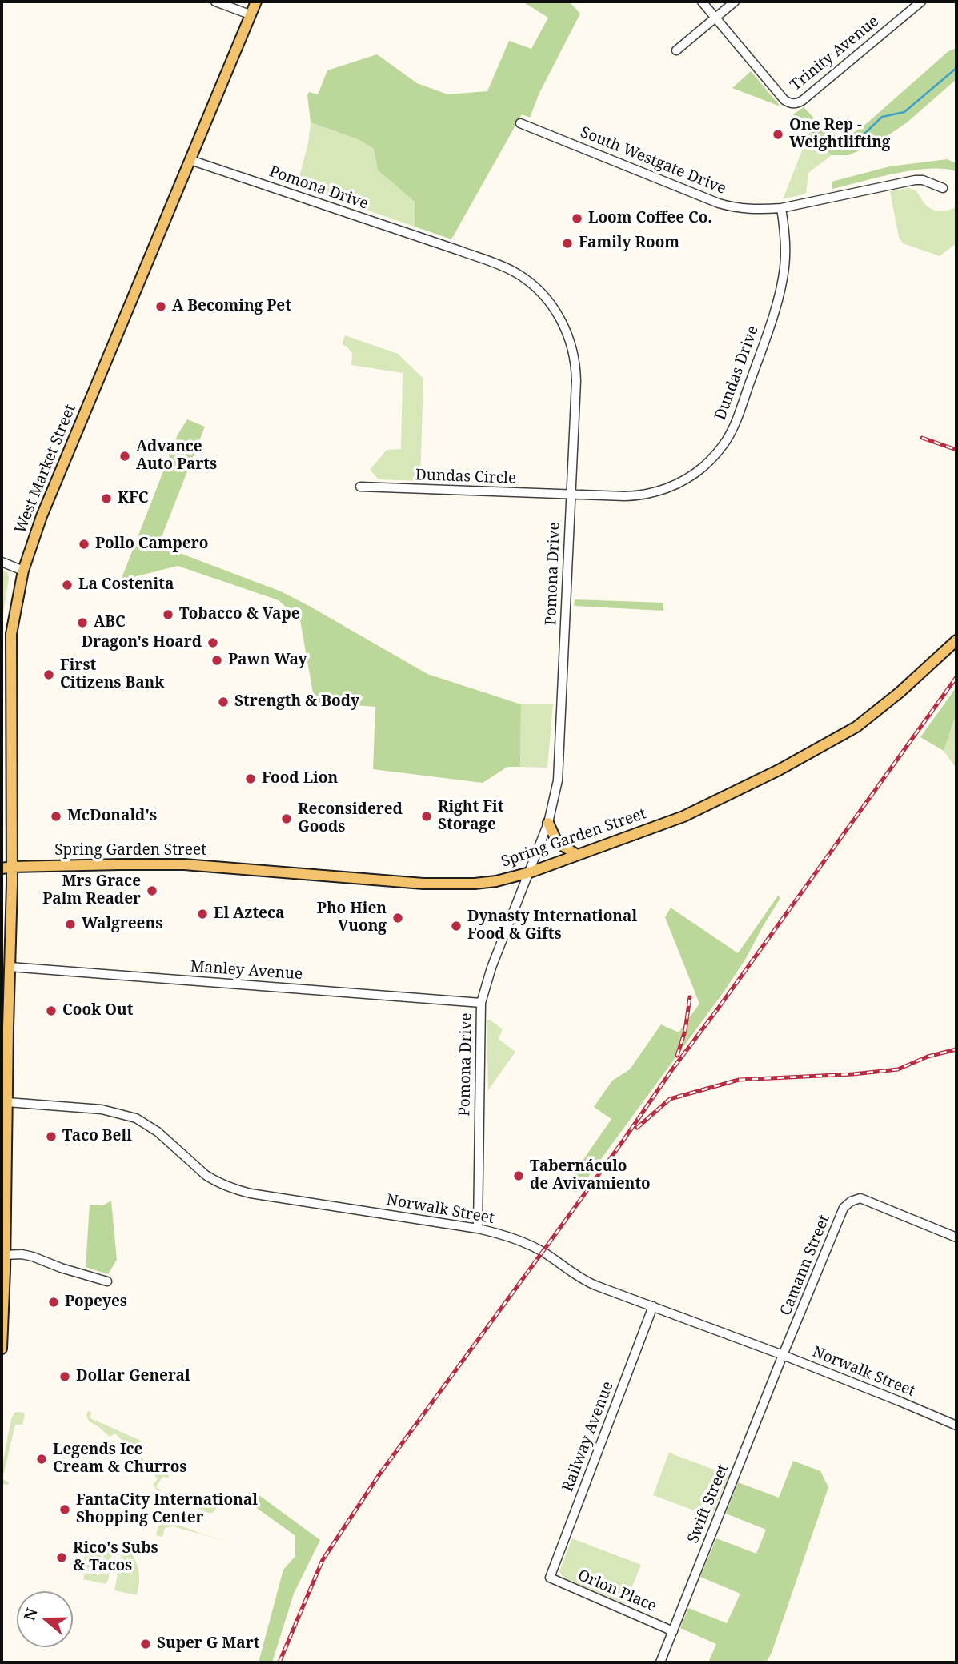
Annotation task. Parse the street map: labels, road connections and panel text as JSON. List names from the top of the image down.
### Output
{
  "streets": {
    "main road": ["West Market Street", "Spring Garden Street"],
    "street": [
      "Trinity Avenue",
      "South Westgate Drive",
      "Pomona Drive",
      "Dundas Drive",
      "Dundas Circle",
      "Manley Avenue",
      "Norwalk Street",
      "Camann Street",
      "Railway Avenue",
      "Swift Street",
      "Orlon Place"
    ]
  },
  "crossings": [
    ["South Westgate Drive", "Dundas Drive"],
    ["Pomona Drive", "Dundas Drive"],
    ["Pomona Drive", "West Market Street"],
    ["Pomona Drive", "Dundas Circle"],
    ["Pomona Drive", "Spring Garden Street"],
    ["Pomona Drive", "Manley Avenue"],
    ["Pomona Drive", "Norwalk Street"],
    ["Dundas Drive", "Dundas Circle"],
    ["West Market Street", "Spring Garden Street"],
    ["West Market Street", "Manley Avenue"],
    ["West Market Street", "Norwalk Street"],
    ["Norwalk Street", "Camann Street"],
    ["Norwalk Street", "Railway Avenue"],
    ["Norwalk Street", "Swift Street"],
    ["Camann Street", "Swift Street"],
    ["Railway Avenue", "Orlon Place"],
    ["Swift Street", "Orlon Place"]
  ],
  "places": [
    "One Rep - Weightlifting",
    "Loom Coffee Co.",
    "Family Room",
    "A Becoming Pet",
    "Advance Auto Parts",
    "KFC",
    "Pollo Campero",
    "La Costenita",
    "Tobacco & Vape",
    "ABC",
    "Dragon's Hoard",
    "Pawn Way",
    "First Citizens Bank",
    "Strength & Body",
    "Food Lion",
    "McDonald's",
    "Right Fit Storage",
    "Reconsidered Goods",
    "Mrs Grace Palm Reader",
    "El Azteca",
    "Pho Hien Vuong",
    "Walgreens",
    "Dynasty International Food & Gifts",
    "Cook Out",
    "Taco Bell",
    "Tabernáculo de Avivamiento",
    "Popeyes",
    "Dollar General",
    "Legends Ice Cream & Churros",
    "FantaCity International Shopping Center",
    "Rico's Subs & Tacos",
    "Super G Mart"
  ],
  "north": "left"
}
